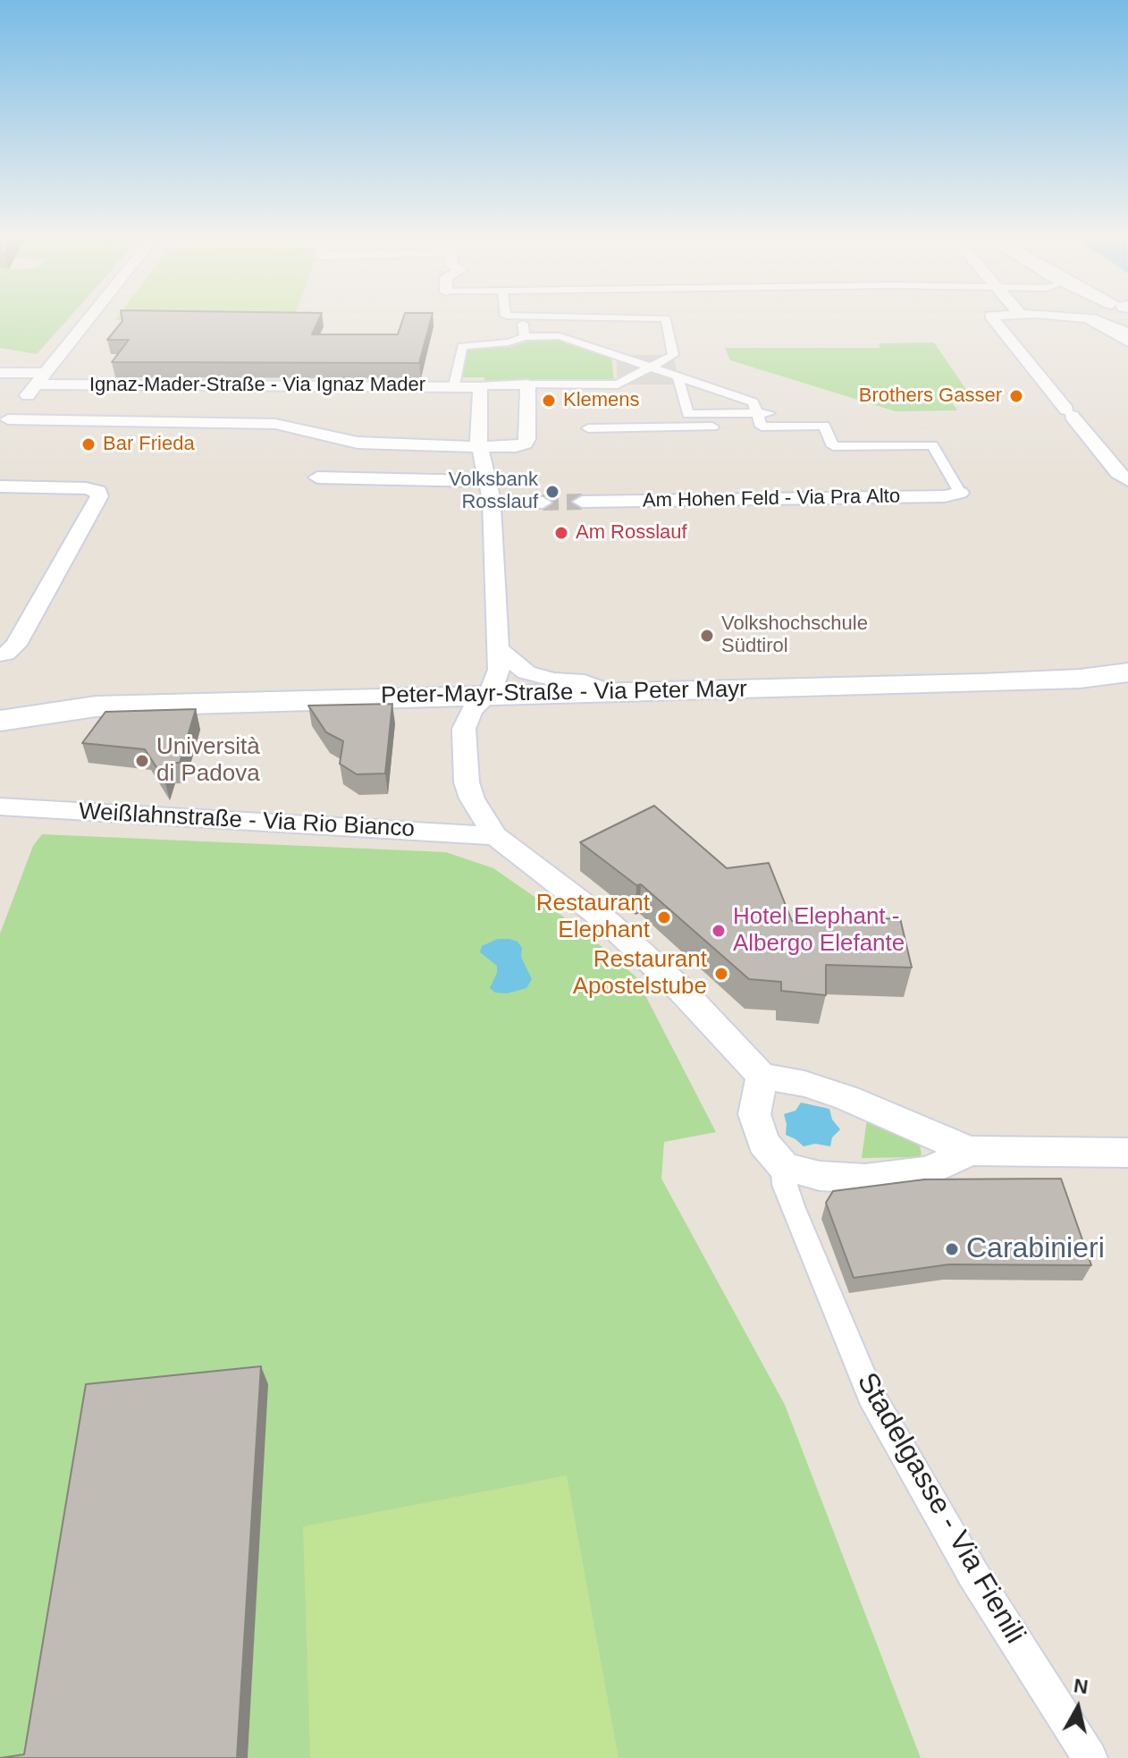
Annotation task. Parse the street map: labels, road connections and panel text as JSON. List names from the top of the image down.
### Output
{
  "streets": {
    "main road": ["Peter-Mayr-Straße - Via Peter Mayr"],
    "street": [
      "Ignaz-Mader-Straße - Via Ignaz Mader",
      "Am Hohen Feld - Via Pra Alto",
      "Weißlahnstraße - Via Rio Bianco",
      "Stadelgasse - Via Fienili"
    ]
  },
  "places": [
    "Brothers Gasser",
    "Klemens",
    "Bar Frieda",
    "Volksbank Rosslauf",
    "Am Rosslauf",
    "Volkshochschule Südtirol",
    "Università di Padova",
    "Restaurant Elephant",
    "Hotel Elephant - Albergo Elefante",
    "Restaurant Apostelstube",
    "Carabinieri"
  ],
  "north": "top"
}
